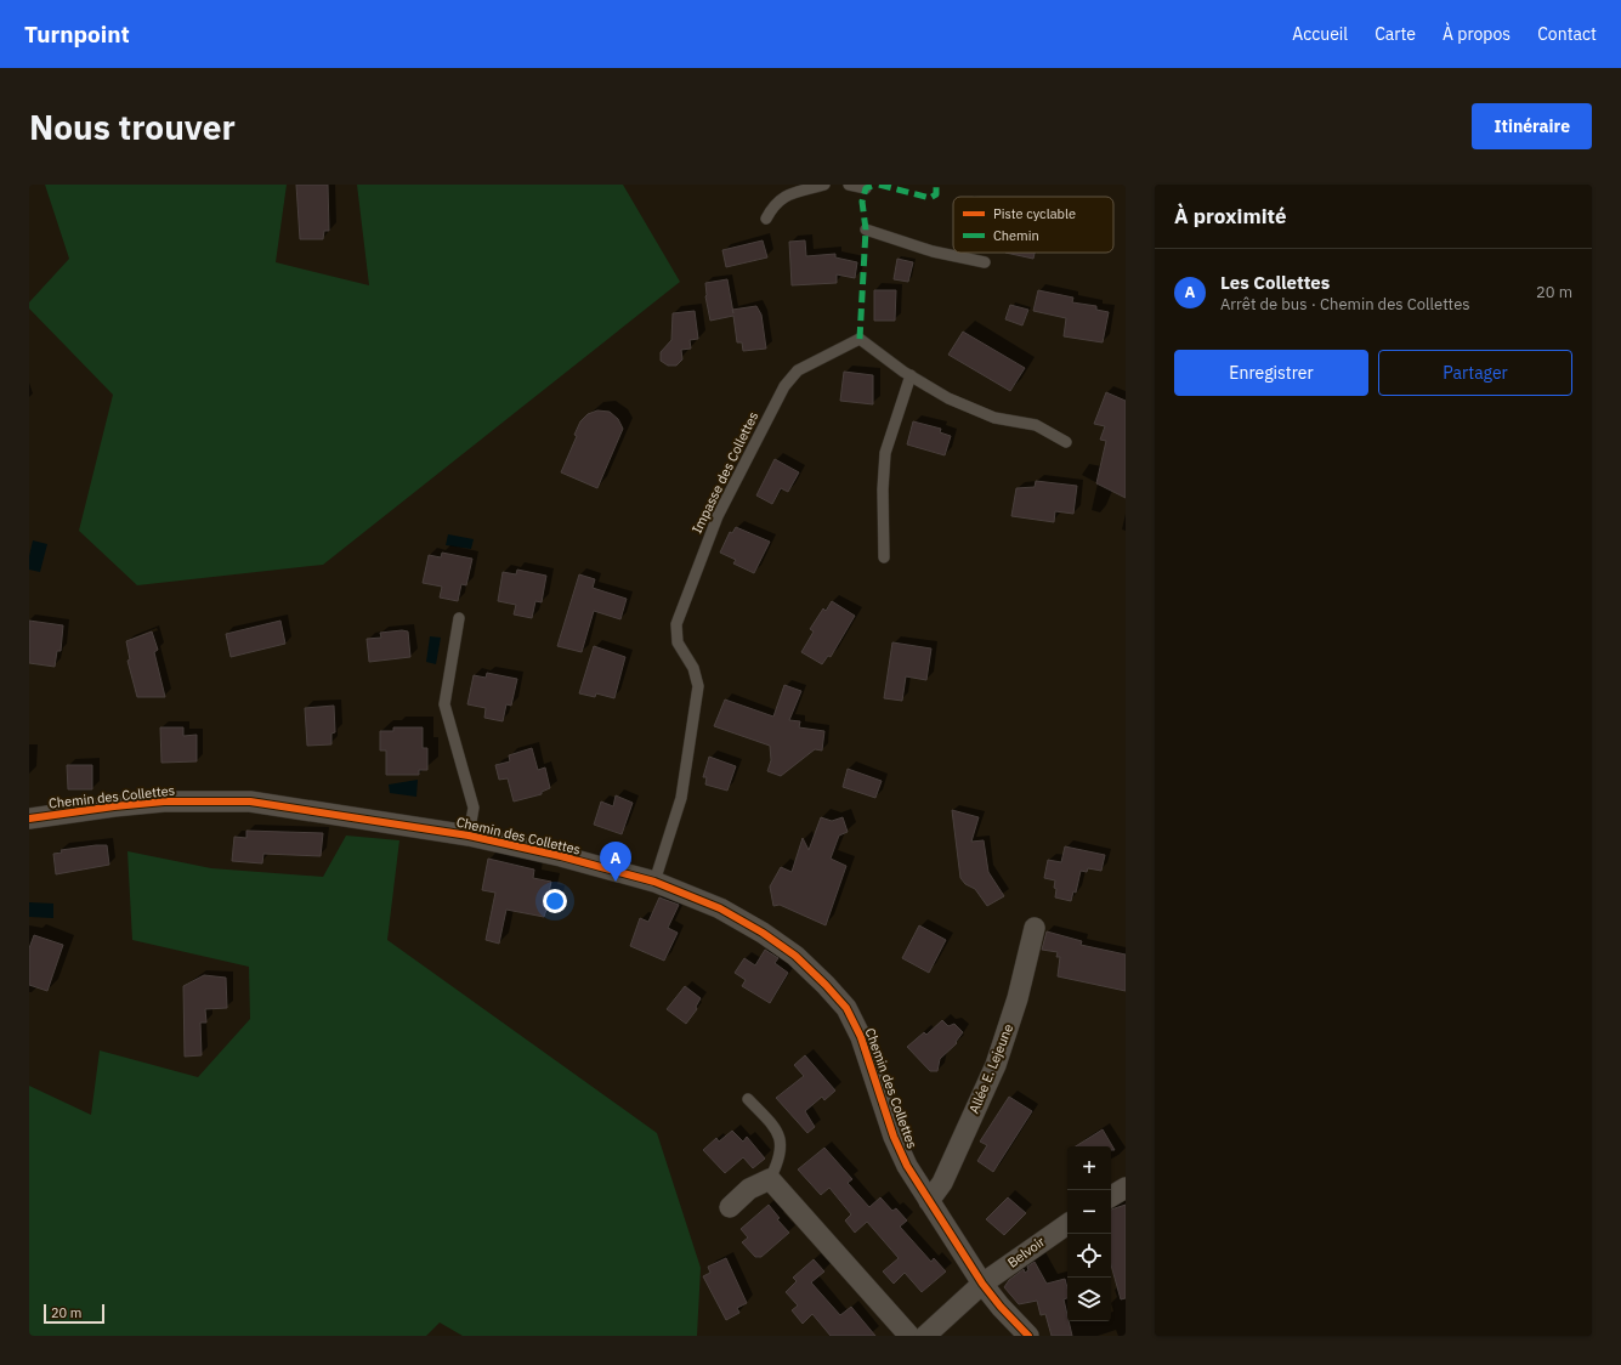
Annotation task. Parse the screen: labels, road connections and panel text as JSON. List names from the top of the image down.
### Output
{
  "streets": {
    "street": ["Chemin des Collettes", "Allée E. Lejeune", "Belvoir"],
    "lane": ["Impasse des Collettes"]
  },
  "crossings": [
    ["Impasse des Collettes", "Chemin des Collettes"],
    ["Chemin des Collettes", "Allée E. Lejeune"],
    ["Chemin des Collettes", "Belvoir"]
  ],
  "legend": ["Piste cyclable", "Chemin"],
  "scale_bar": "20 m",
  "page": {
    "header": "Turnpoint",
    "nav": [
      "Accueil",
      "Carte",
      "À propos",
      "Contact"
    ],
    "buttons": [
      "Itinéraire",
      ["Enregistrer", "Partager"]
    ],
    "title": "Nous trouver",
    "heading": "À proximité",
    "list": [
      {
        "mark": "A",
        "name": "Les Collettes",
        "note": "Arrêt de bus · Chemin des Collettes",
        "value": "20 m"
      }
    ],
    "pins": "A",
    "map_buttons": ["+", "−"],
    "scale": "20 m"
  }
}
